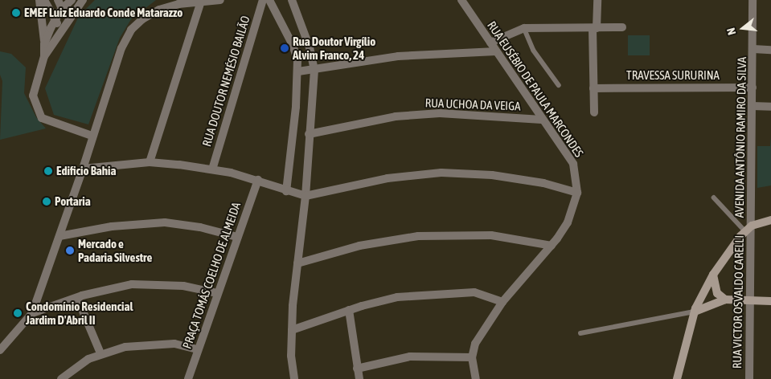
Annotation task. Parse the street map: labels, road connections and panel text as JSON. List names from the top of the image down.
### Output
{
  "streets": {
    "street": [
      "TRAVESSA SURURINA",
      "RUA DOUTOR NEMÉSIO BAILÃO",
      "RUA EUSÉBIO DE PAULA MARCONDES",
      "RUA UCHOA DA VEIGA",
      "AVENIDA ANTÔNIO RAMIRO DA SILVA",
      "PRAÇA TOMÁS COELHO DE ALMEIDA",
      "RUA VICTOR OSVALDO CARELLI"
    ]
  },
  "crossings": [
    ["TRAVESSA SURURINA", "AVENIDA ANTÔNIO RAMIRO DA SILVA"],
    ["RUA EUSÉBIO DE PAULA MARCONDES", "RUA UCHOA DA VEIGA"],
    ["AVENIDA ANTÔNIO RAMIRO DA SILVA", "RUA VICTOR OSVALDO CARELLI"]
  ],
  "places": [
    "EMEF Luiz Eduardo Conde Matarazzo",
    "Rua Doutor Virgílio Alvim Franco, 24",
    "Edificio Bahia",
    "Portaria",
    "Mercado e Padaria Silvestre",
    "Condomínio Residencial Jardim D'Abril II"
  ],
  "north": "left"
}
